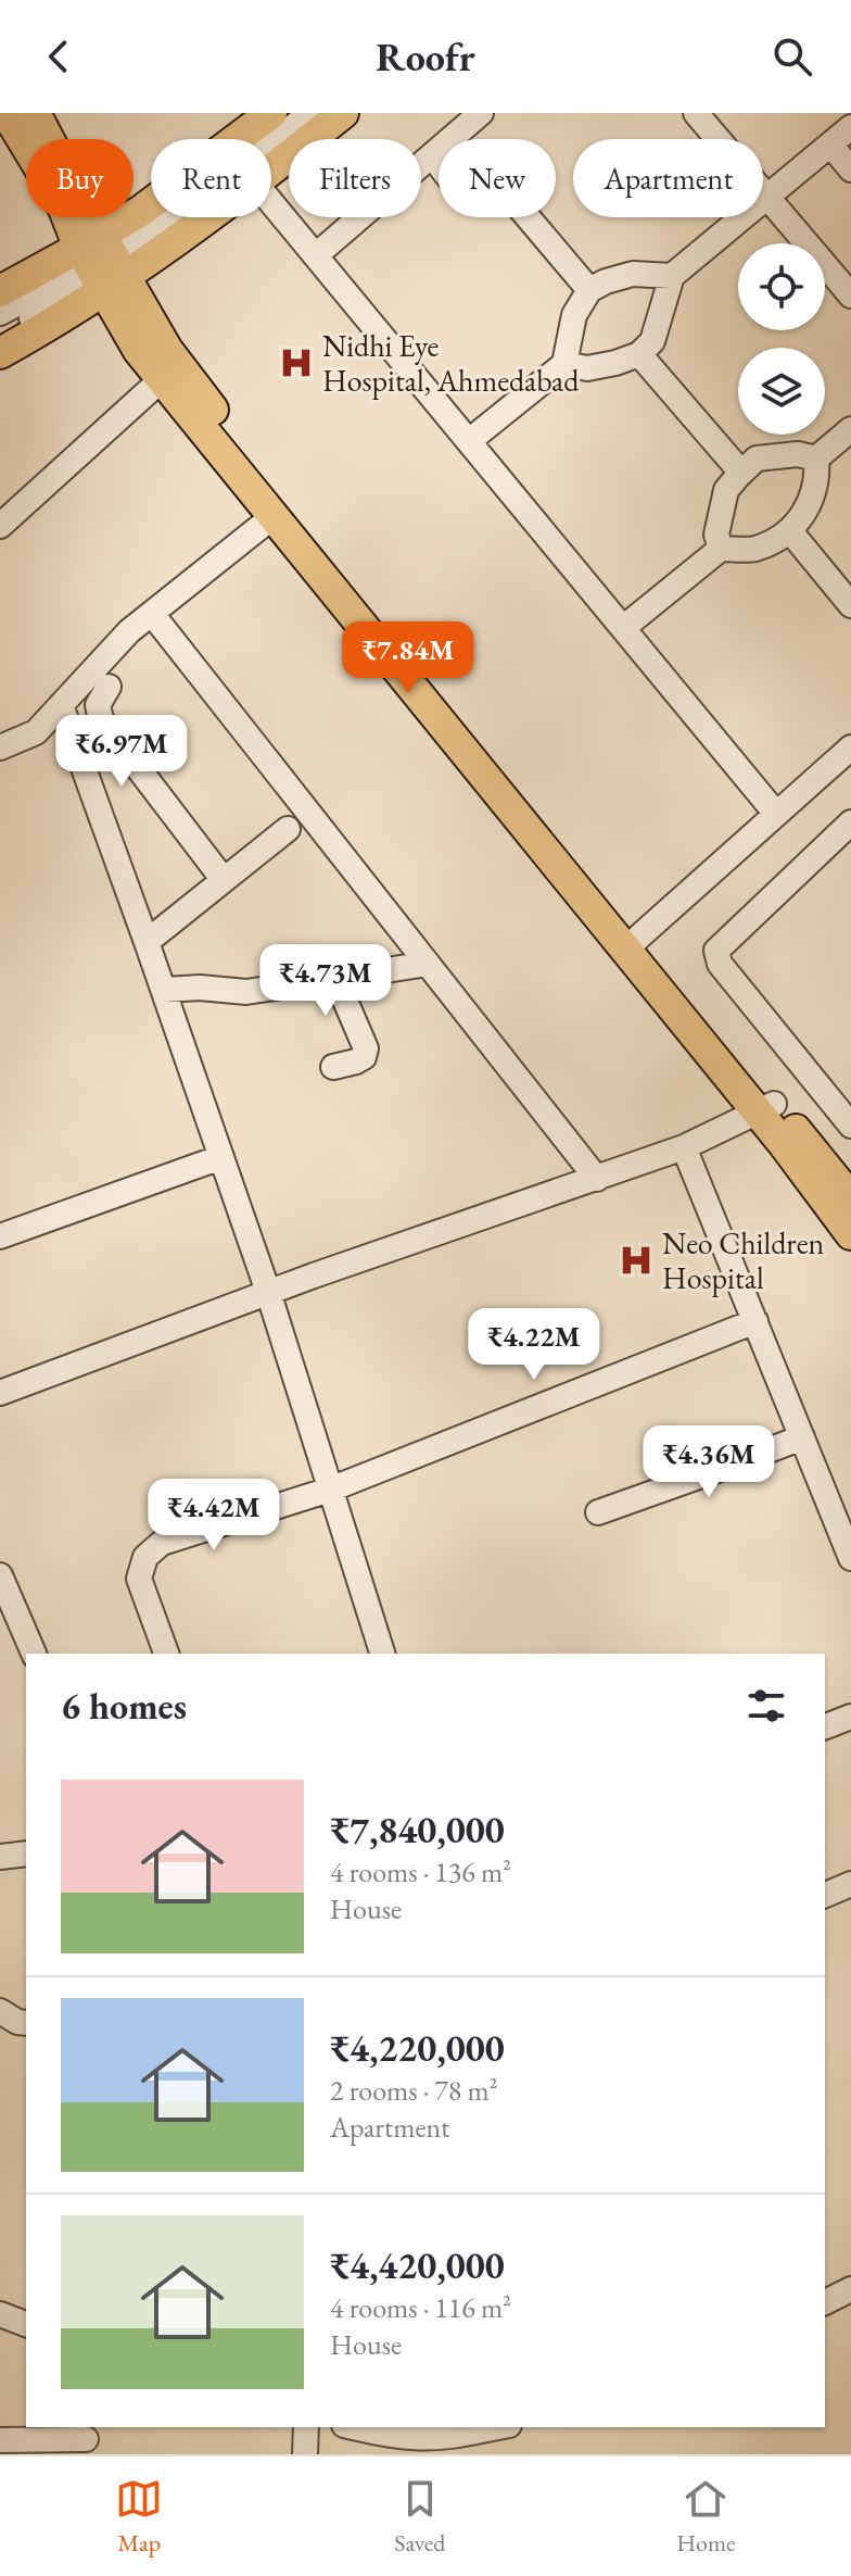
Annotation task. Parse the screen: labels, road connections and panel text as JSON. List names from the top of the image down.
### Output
{
  "places": {
    "hospital": ["Nidhi Eye Hospital, Ahmedabad", "Neo Children Hospital"]
  },
  "page": {
    "header": "Roofr",
    "chip": [
      "Buy",
      "Rent",
      "Filters",
      "New",
      "Apartment"
    ],
    "price": [
      "₹7.84M",
      "₹6.97M",
      "₹4.73M",
      "₹4.22M",
      "₹4.36M",
      "₹4.42M"
    ],
    "heading": "6 homes",
    "list": [
      {
        "name": "₹7,840,000",
        "note": "4 rooms · 136 m² · House"
      },
      {
        "name": "₹4,220,000",
        "note": "2 rooms · 78 m² · Apartment"
      },
      {
        "name": "₹4,420,000",
        "note": "4 rooms · 116 m² · House"
      }
    ],
    "tabs": ["Map", "Saved", "Home"]
  }
}
